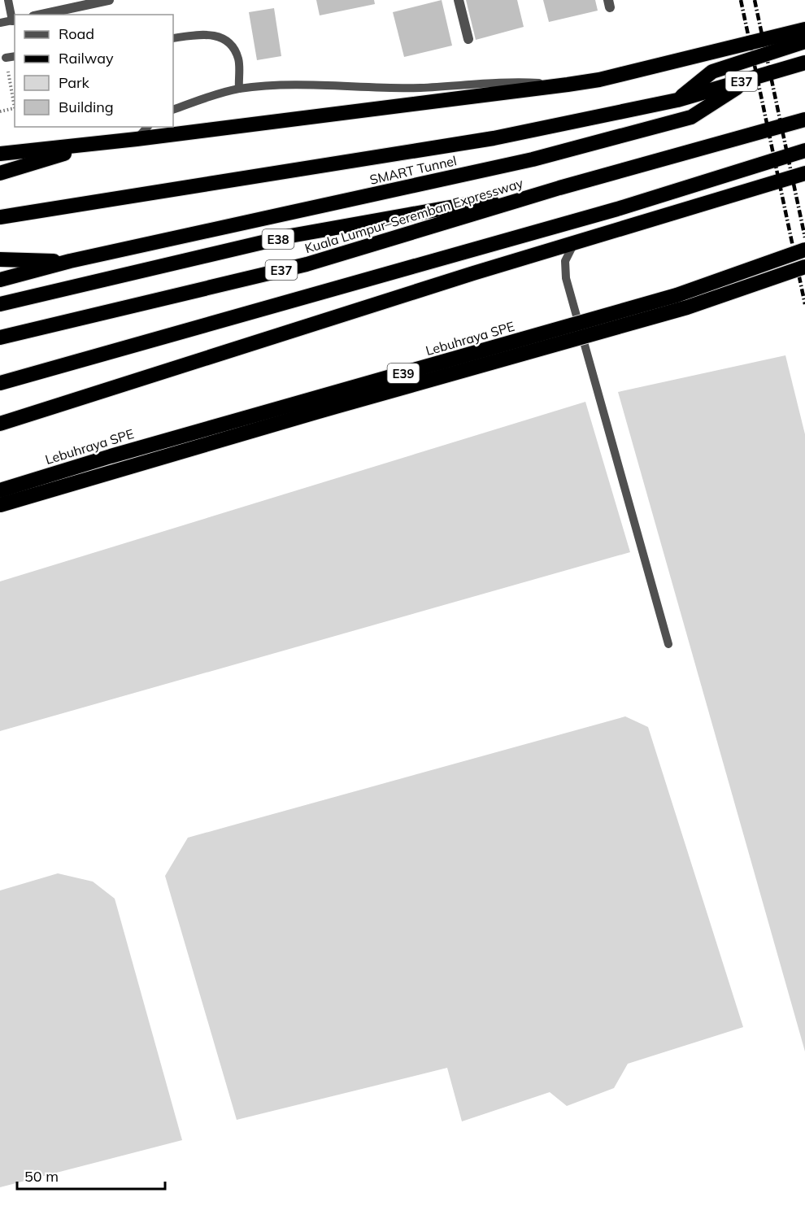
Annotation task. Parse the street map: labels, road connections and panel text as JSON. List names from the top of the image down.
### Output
{
  "streets": {
    "highway": [
      "E37",
      "SMART Tunnel",
      "Kuala Lumpur–Seremban Expressway",
      "E38",
      "Lebuhraya SPE",
      "E39"
    ]
  },
  "crossings": [
    ["E37", "SMART Tunnel"],
    ["Kuala Lumpur–Seremban Expressway", "E38"]
  ],
  "legend": [
    "Road",
    "Railway",
    "Park",
    "Building"
  ],
  "scale_bar": "50 m"
}
